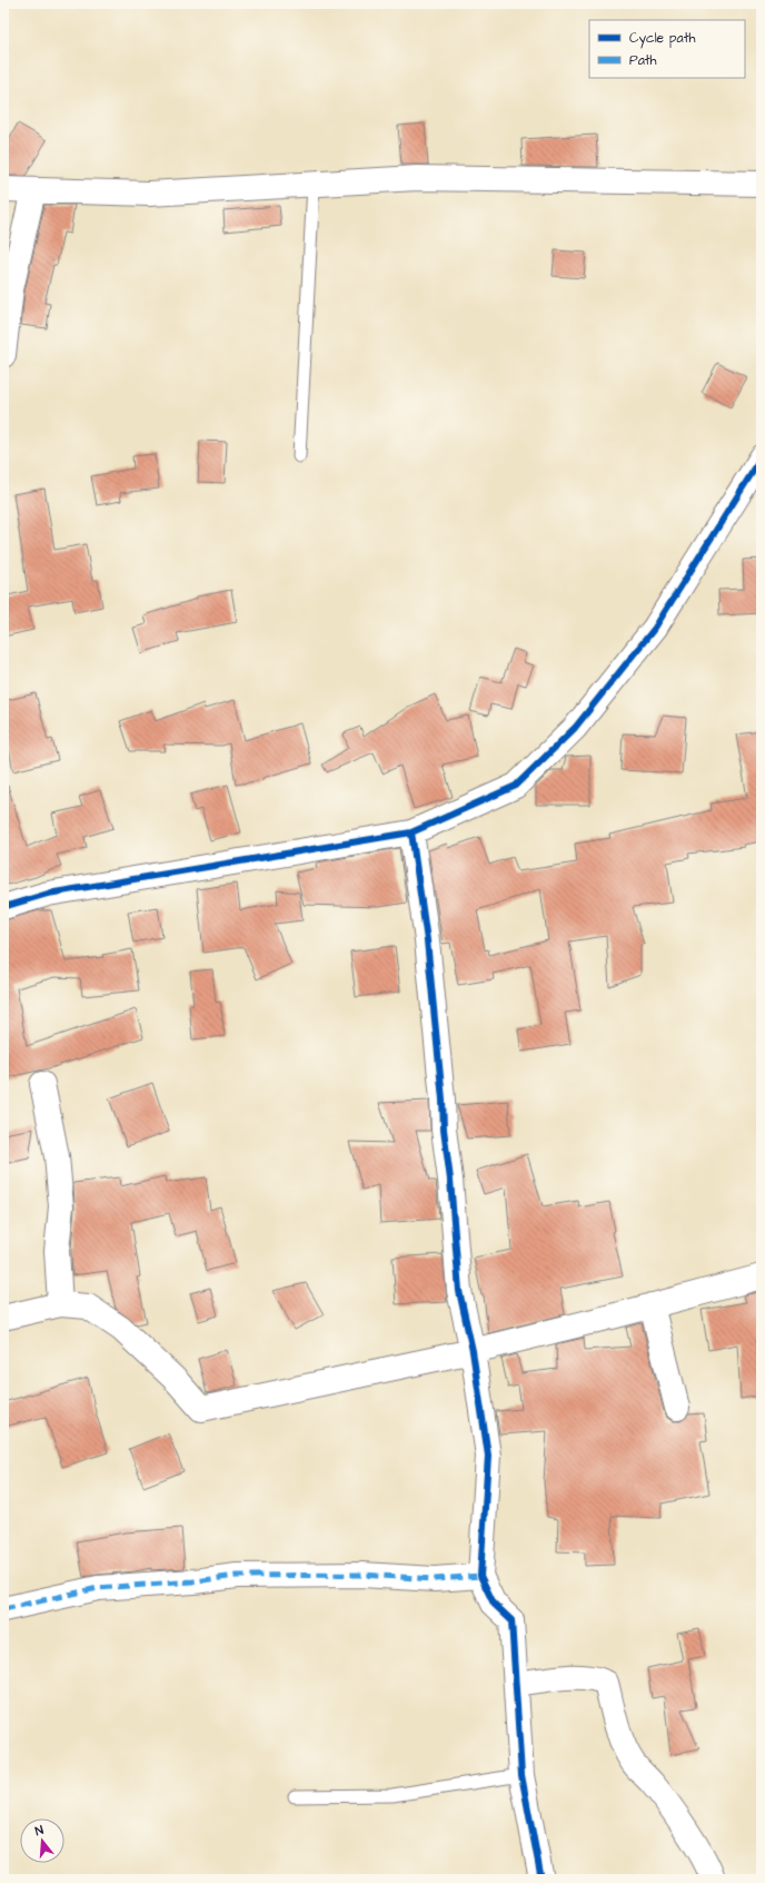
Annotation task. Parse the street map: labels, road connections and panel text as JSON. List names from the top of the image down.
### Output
{
  "legend": ["Cycle path", "Path"],
  "north": "top"
}
